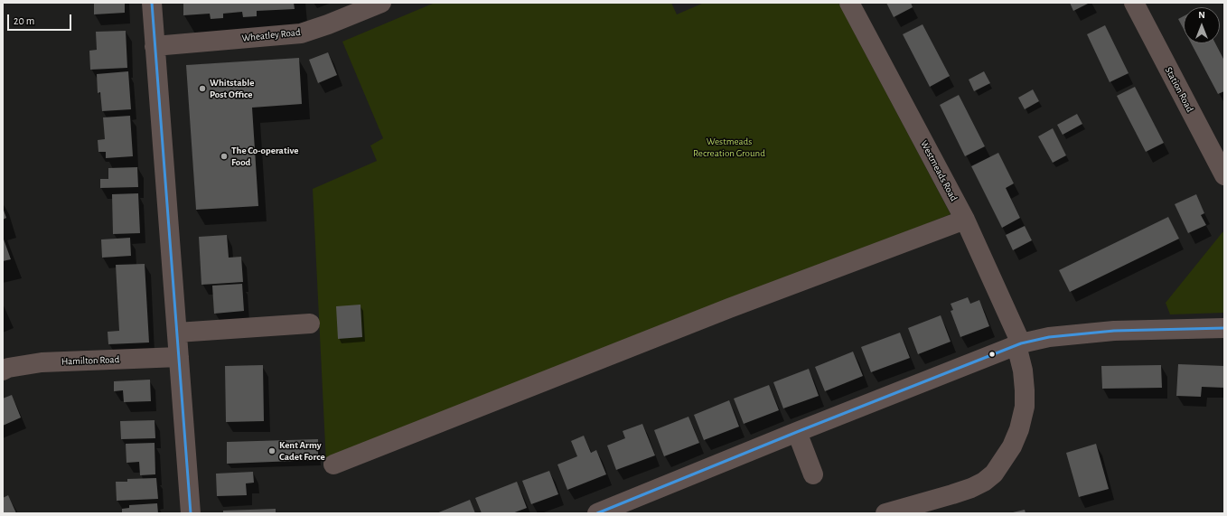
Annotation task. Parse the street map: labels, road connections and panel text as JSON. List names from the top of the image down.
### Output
{
  "streets": {
    "street": [
      "Wheatley Road",
      "Station Road",
      "Westmeads Road",
      "Hamilton Road"
    ]
  },
  "parks": ["Westmeads Recreation Ground"],
  "places": ["Whitstable Post Office", "The Co-operative Food", "Kent Army Cadet Force"],
  "scale_bar": "20 m",
  "north": "top"
}
